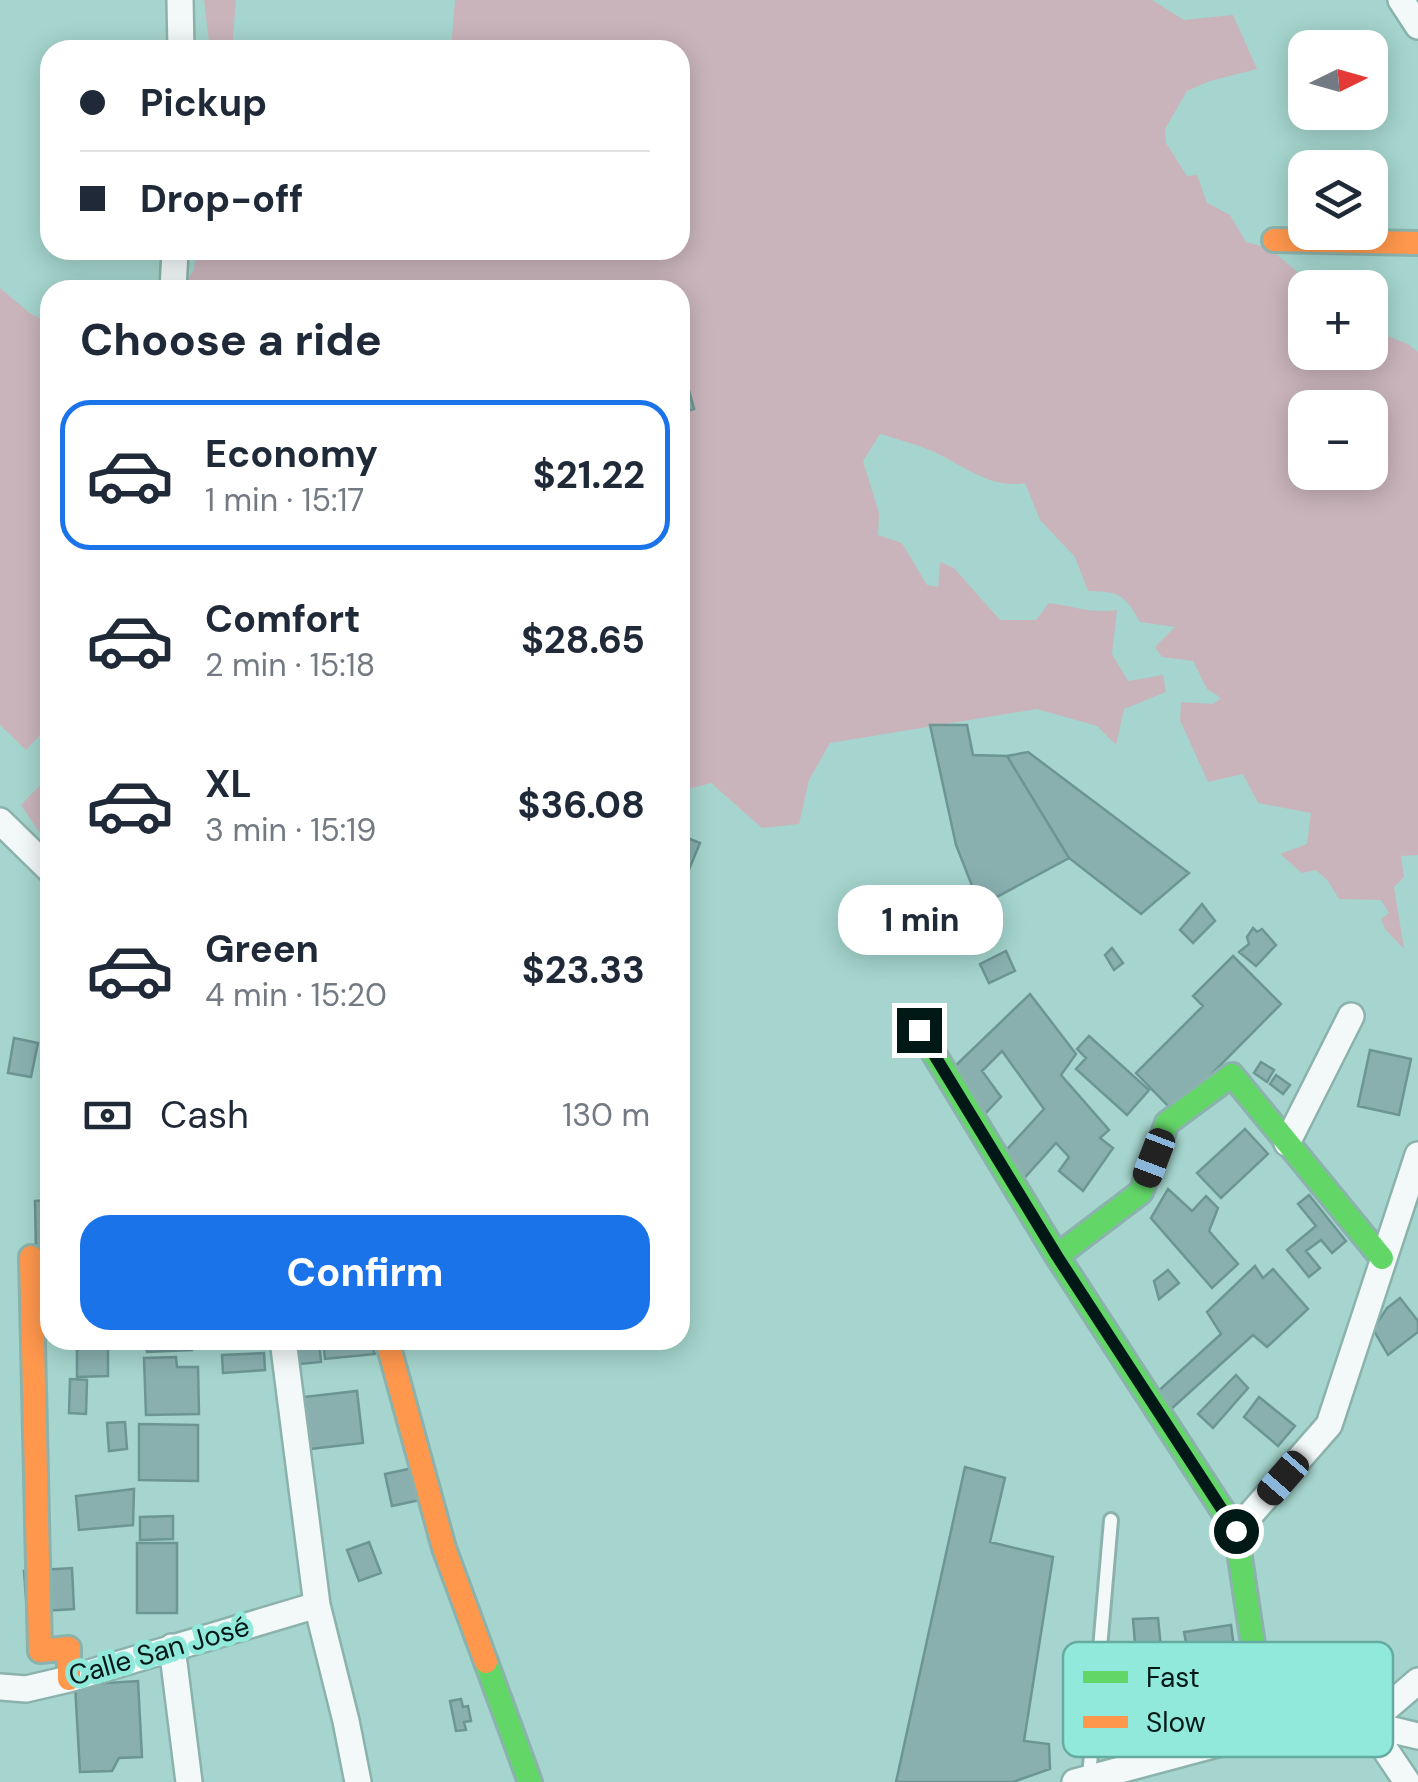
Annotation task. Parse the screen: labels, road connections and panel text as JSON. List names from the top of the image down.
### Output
{
  "streets": {
    "street": ["Calle San José"]
  },
  "legend": ["Fast", "Slow"],
  "north": "right",
  "page": {
    "map_buttons": ["+", "−"],
    "banner": ["Pickup", "Drop-off"],
    "heading": "Choose a ride",
    "list": [
      {
        "name": "Economy",
        "note": "1 min · 15:17",
        "value": "$21.22"
      },
      {
        "name": "Comfort",
        "note": "2 min · 15:18",
        "value": "$28.65"
      },
      {
        "name": "XL",
        "note": "3 min · 15:19",
        "value": "$36.08"
      },
      {
        "name": "Green",
        "note": "4 min · 15:20",
        "value": "$23.33"
      }
    ],
    "bubble": "1 min",
    "pay": ["Cash", "130 m"],
    "buttons": "Confirm"
  }
}
